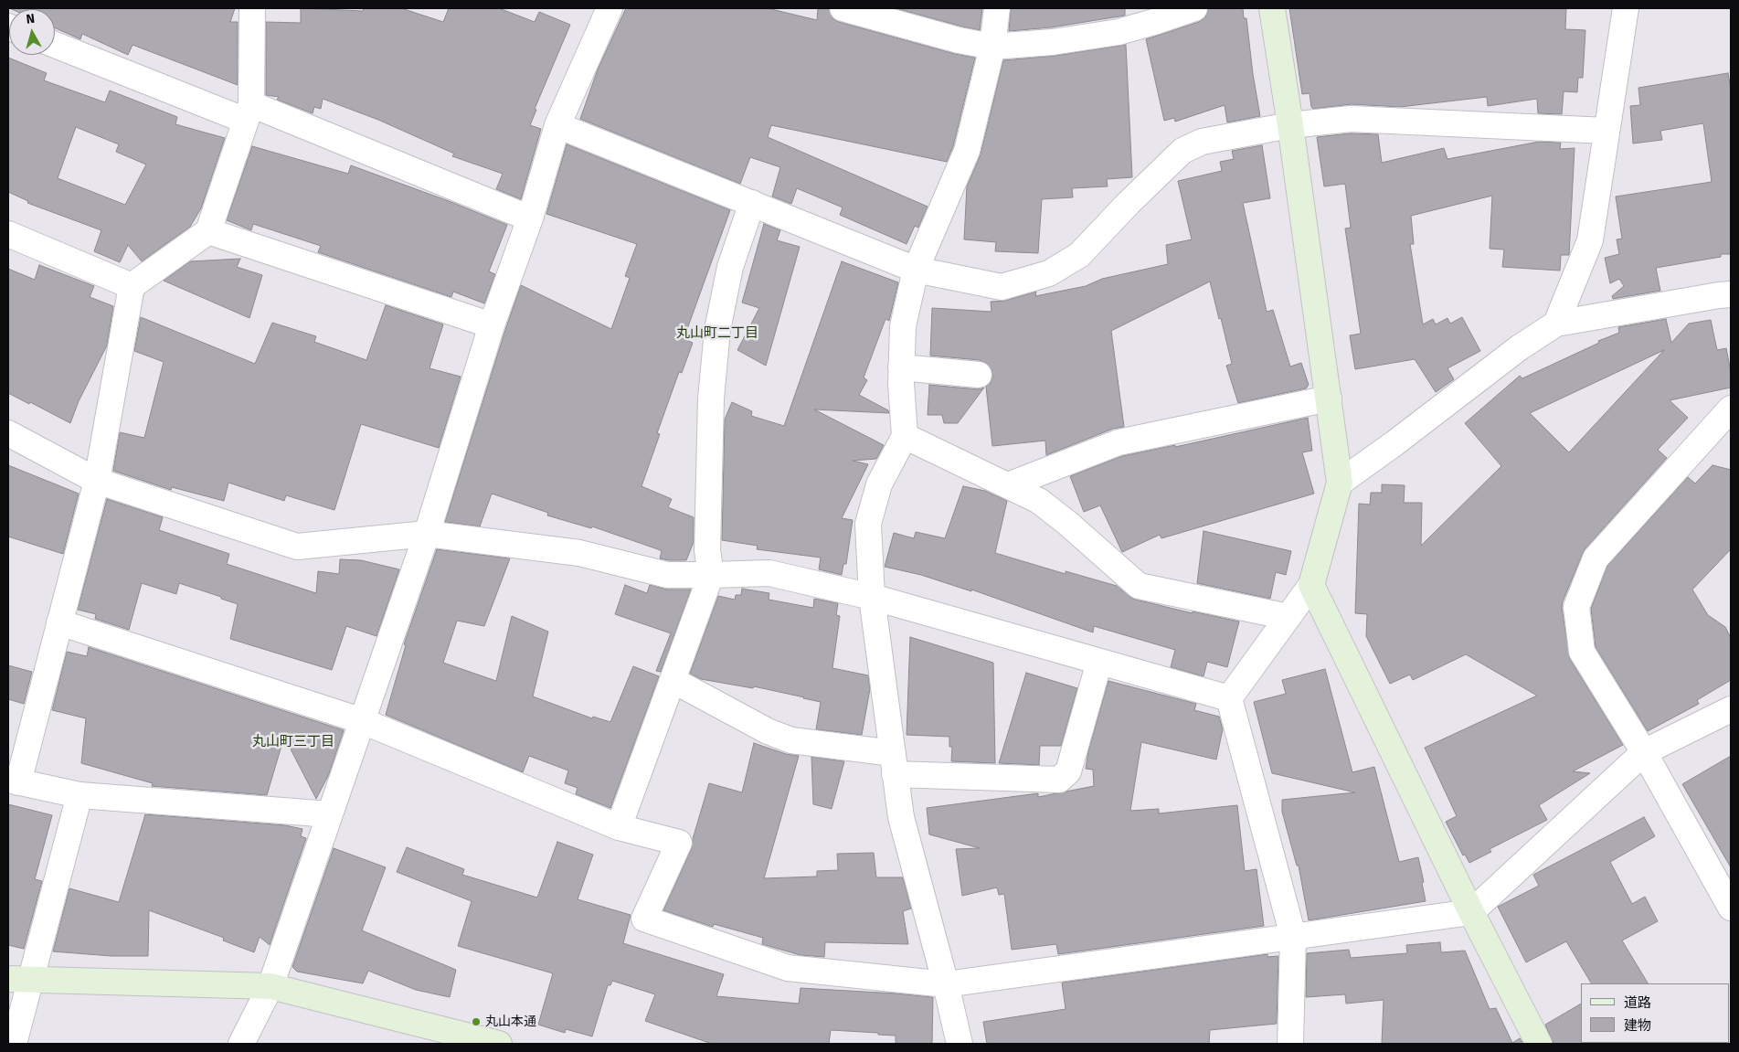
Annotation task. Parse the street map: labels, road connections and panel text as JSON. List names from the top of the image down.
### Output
{
  "districts": ["丸山町二丁目", "丸山町三丁目"],
  "places": ["丸山本通"],
  "legend": ["道路", "建物"],
  "north": "top"
}
